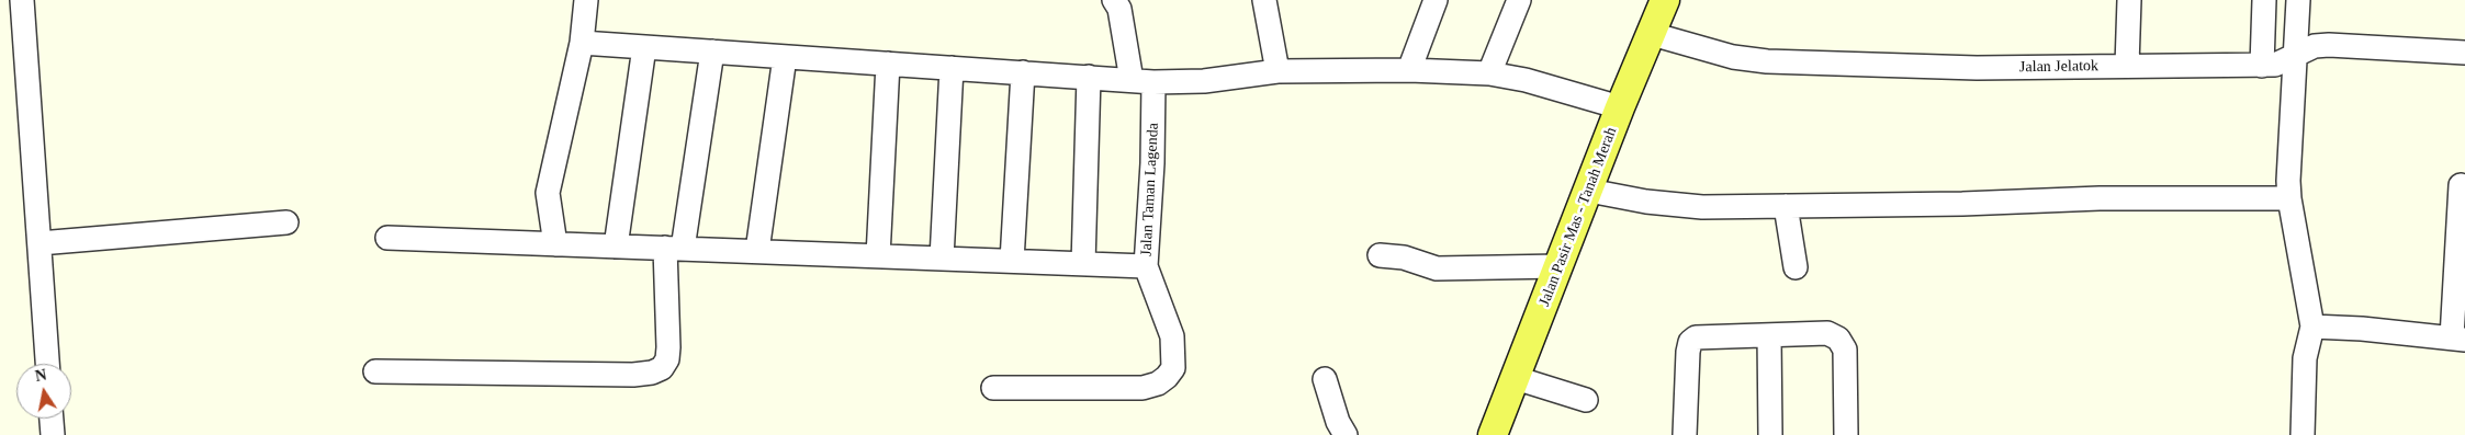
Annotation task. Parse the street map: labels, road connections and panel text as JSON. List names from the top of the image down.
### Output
{
  "streets": {
    "main road": ["Jalan Pasir Mas - Tanah Merah"],
    "street": ["Jalan Jelatok", "Jalan Taman Lagenda"]
  },
  "crossings": [
    ["Jalan Jelatok", "Jalan Pasir Mas - Tanah Merah"]
  ],
  "north": "top"
}
